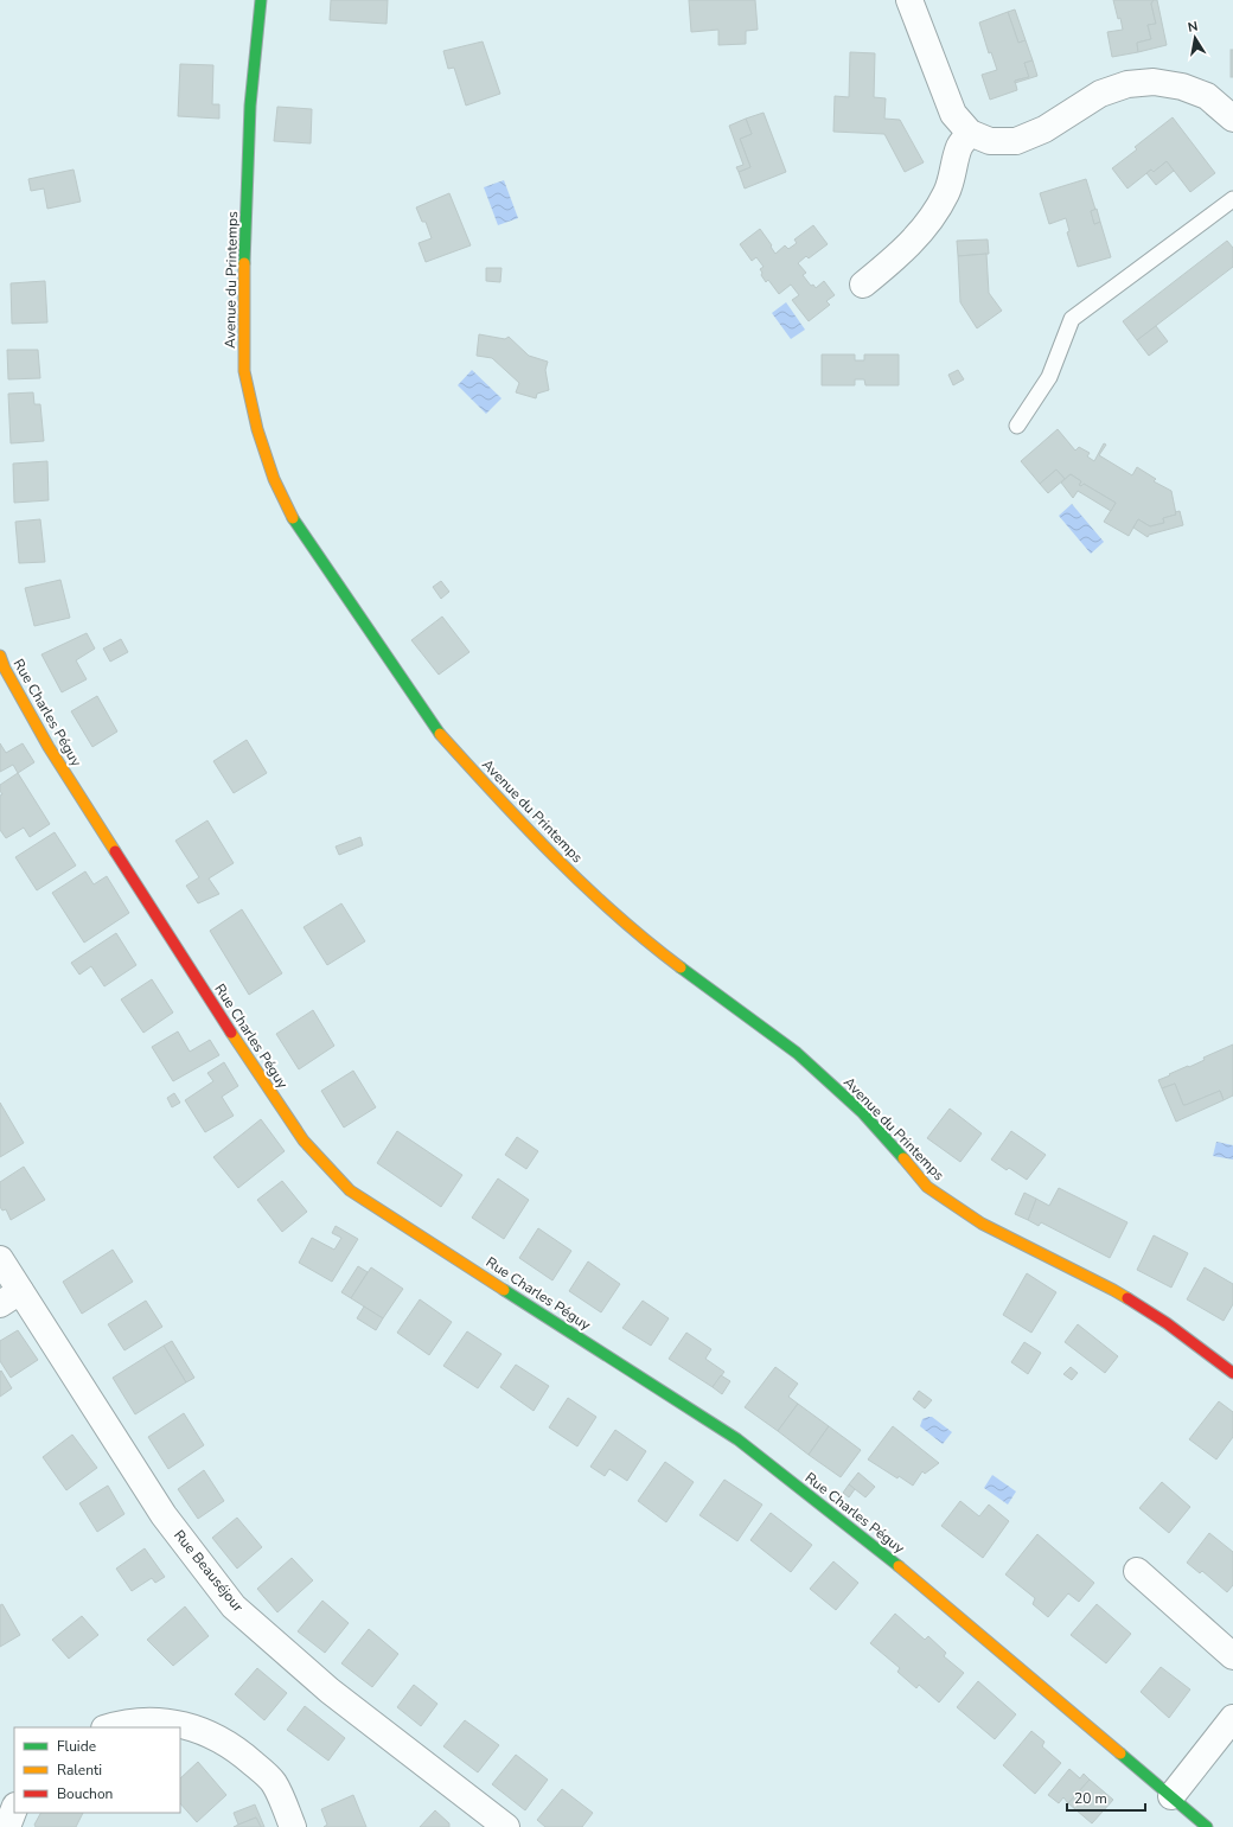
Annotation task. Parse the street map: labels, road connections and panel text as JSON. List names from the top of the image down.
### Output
{
  "streets": {
    "street": ["Avenue du Printemps", "Rue Charles Péguy", "Rue Beauséjour"]
  },
  "legend": ["Fluide", "Ralenti", "Bouchon"],
  "scale_bar": "20 m",
  "north": "top"
}
